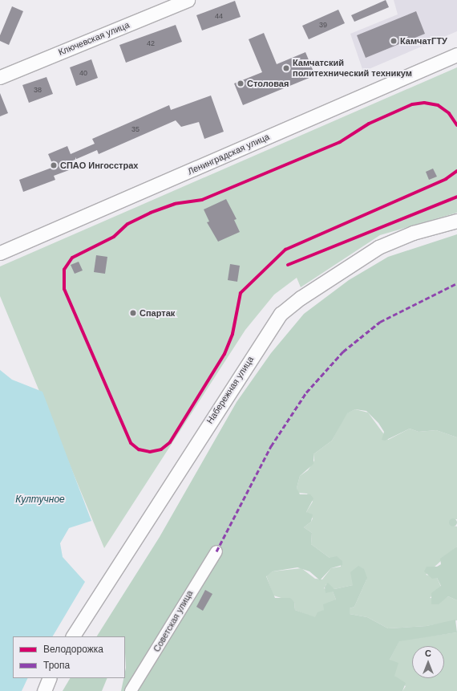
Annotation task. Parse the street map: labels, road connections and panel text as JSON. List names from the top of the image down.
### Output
{
  "streets": {
    "main road": ["Ключевская улица", "Ленинградская улица", "Набережная улица"],
    "street": ["Советская улица"]
  },
  "water": ["Култучное"],
  "places": [
    "КамчатГТУ",
    "Камчатский политехнический техникум",
    "Столовая",
    "СПАО Ингосстрах",
    "Спартак"
  ],
  "house_numbers": [
    "44",
    "39",
    "42",
    "40",
    "38",
    "35"
  ],
  "legend": ["Велодорожка", "Тропа"],
  "north": "top"
}
